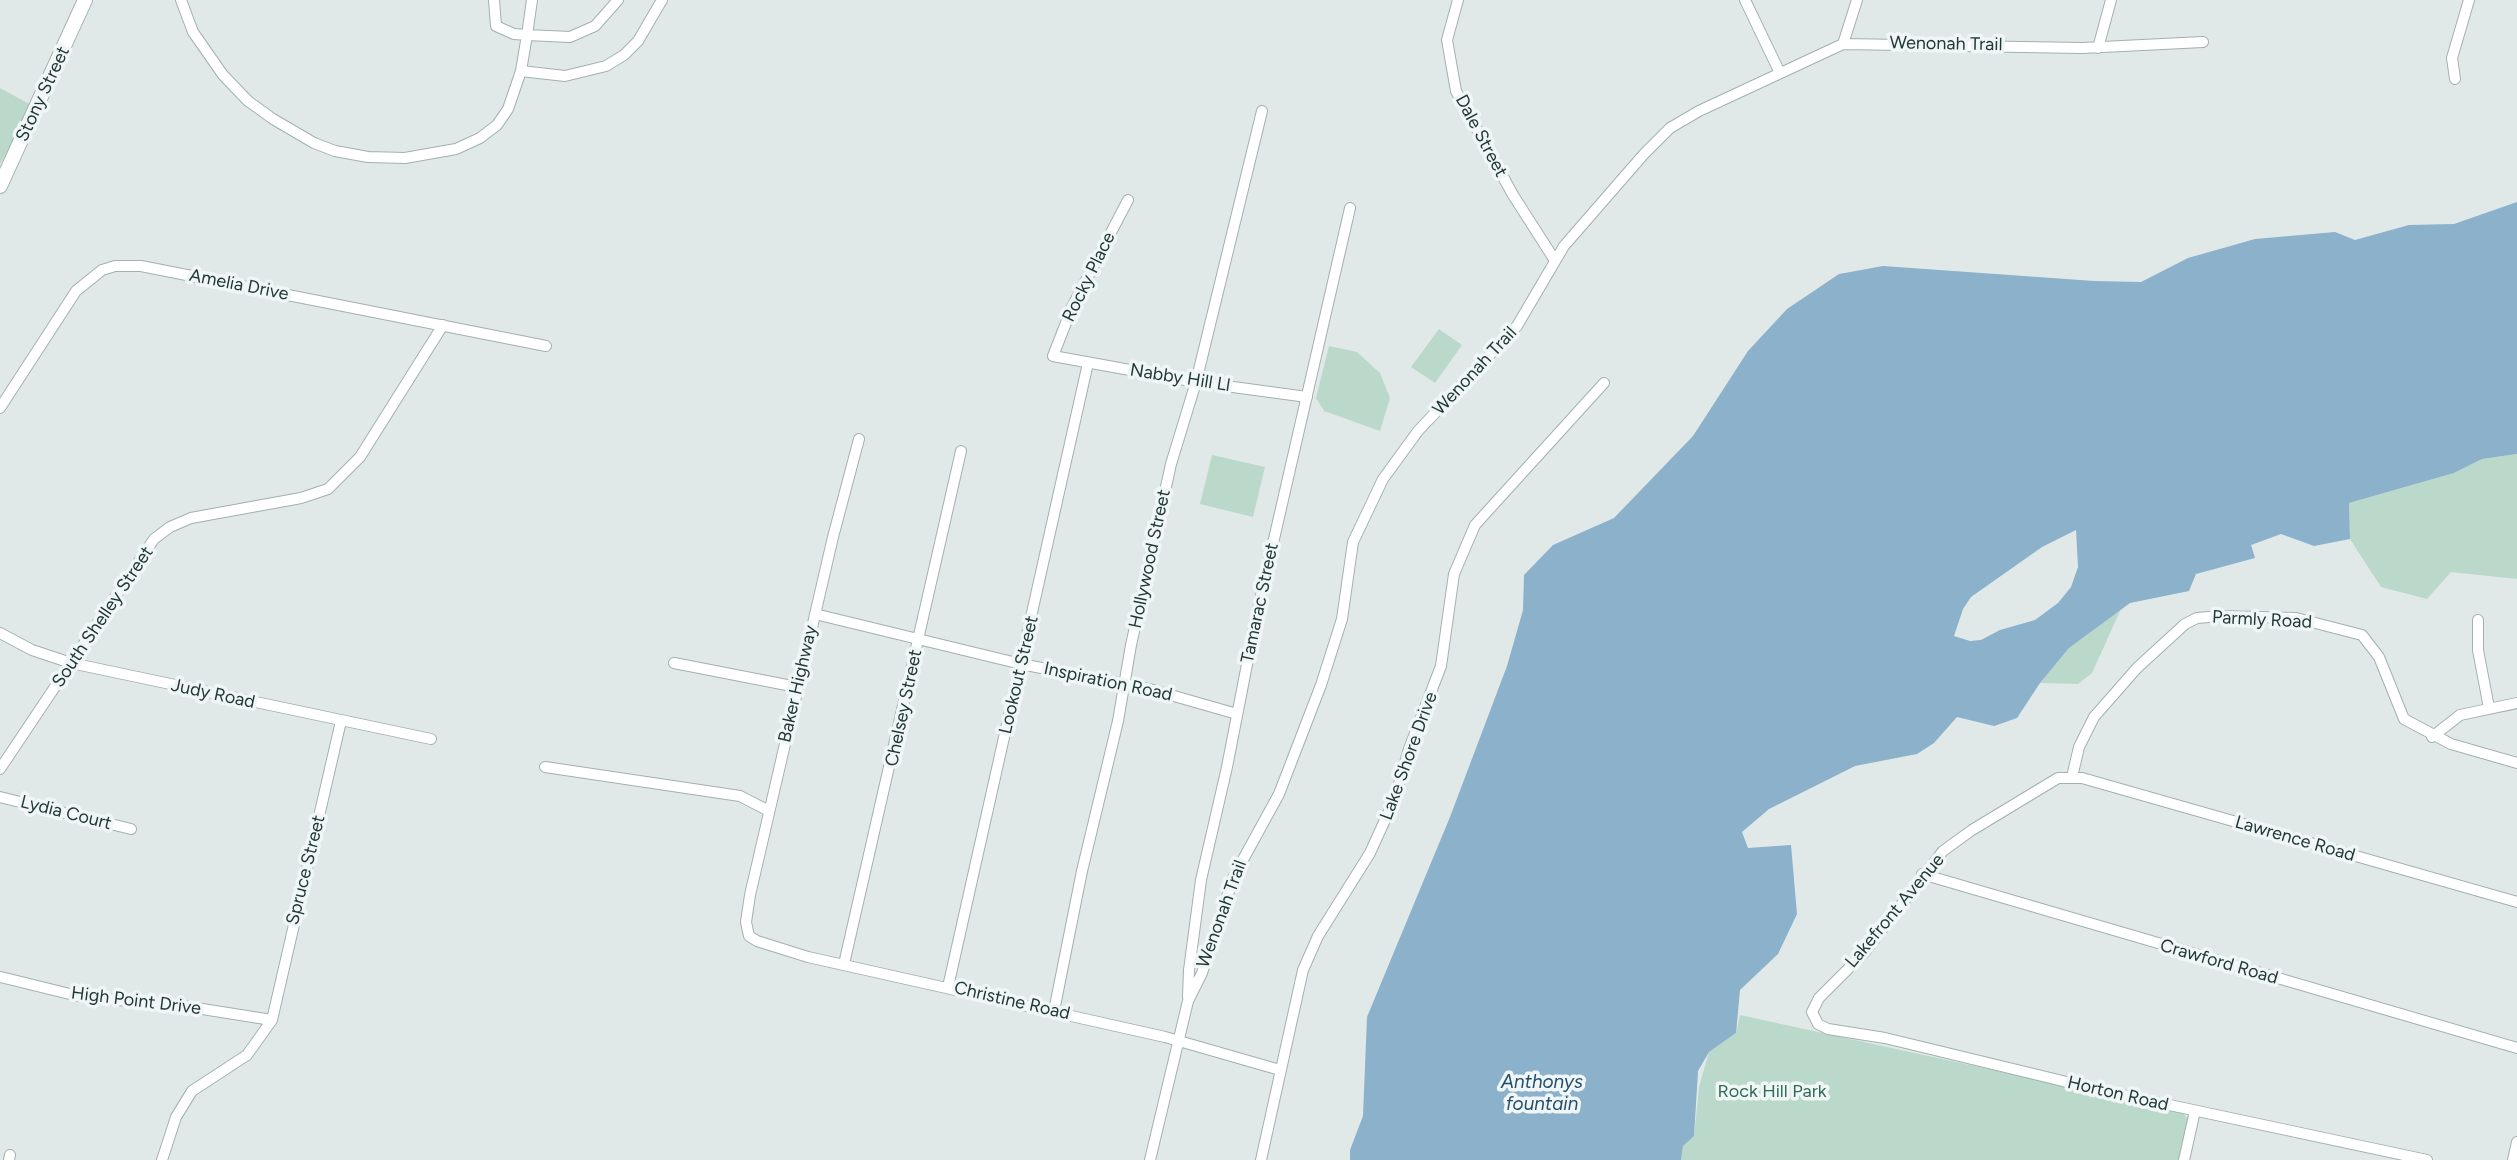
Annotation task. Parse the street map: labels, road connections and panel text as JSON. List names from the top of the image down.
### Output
{
  "streets": {
    "street": [
      "Wenonah Trail",
      "Stony Street",
      "Dale Street",
      "Rocky Place",
      "Amelia Drive",
      "Nabby Hill Ll",
      "Hollywood Street",
      "Tamarac Street",
      "South Shelley Street",
      "Parmly Road",
      "Lookout Street",
      "Inspiration Road",
      "Baker Highway",
      "Judy Road",
      "Chelsey Street",
      "Lake Shore Drive",
      "Lydia Court",
      "Lawrence Road",
      "Spruce Street",
      "Lakefront Avenue",
      "Crawford Road",
      "High Point Drive",
      "Christine Road",
      "Horton Road"
    ]
  },
  "crossings": [
    ["Wenonah Trail", "Dale Street"],
    ["Wenonah Trail", "Tamarac Street"],
    ["Wenonah Trail", "Christine Road"],
    ["Rocky Place", "Nabby Hill Ll"],
    ["Amelia Drive", "South Shelley Street"],
    ["Nabby Hill Ll", "Hollywood Street"],
    ["Nabby Hill Ll", "Tamarac Street"],
    ["Nabby Hill Ll", "Lookout Street"],
    ["Hollywood Street", "Inspiration Road"],
    ["Hollywood Street", "Christine Road"],
    ["Tamarac Street", "Inspiration Road"],
    ["South Shelley Street", "Judy Road"],
    ["Parmly Road", "Lawrence Road"],
    ["Parmly Road", "Lakefront Avenue"],
    ["Lookout Street", "Inspiration Road"],
    ["Lookout Street", "Christine Road"],
    ["Inspiration Road", "Baker Highway"],
    ["Inspiration Road", "Chelsey Street"],
    ["Baker Highway", "Christine Road"],
    ["Judy Road", "Spruce Street"],
    ["Chelsey Street", "Christine Road"],
    ["Lake Shore Drive", "Christine Road"],
    ["Lawrence Road", "Lakefront Avenue"],
    ["Spruce Street", "High Point Drive"],
    ["Lakefront Avenue", "Crawford Road"],
    ["Lakefront Avenue", "Horton Road"]
  ],
  "water": ["Anthonys fountain"],
  "parks": ["Rock Hill Park"]
}
